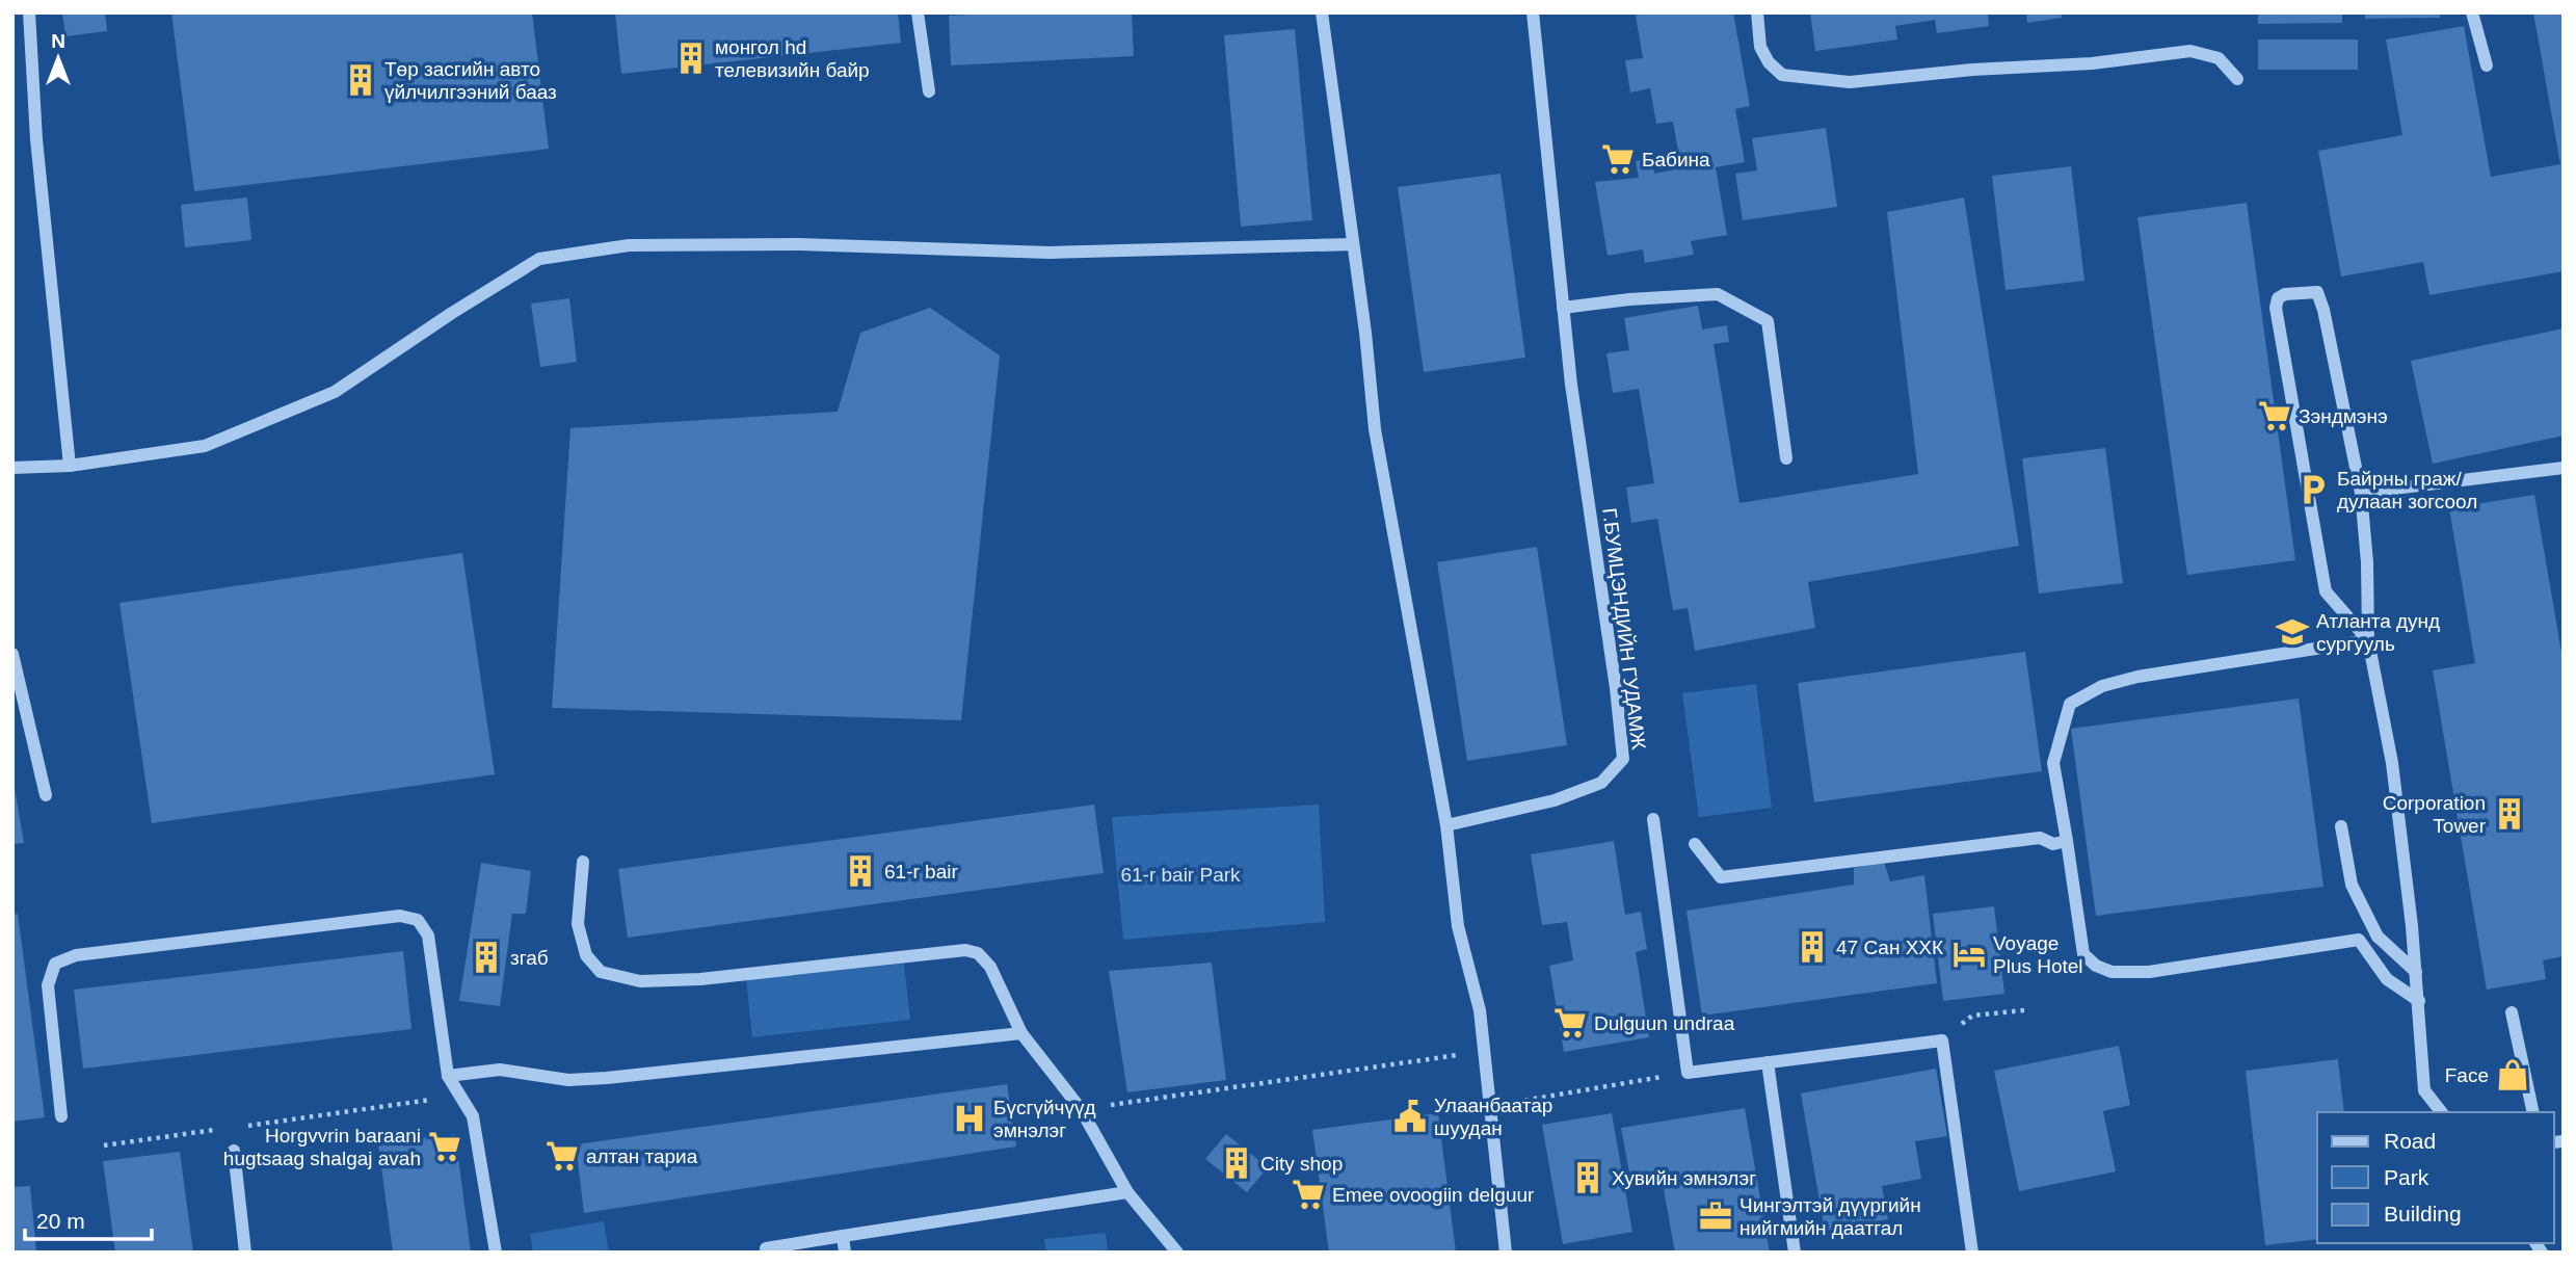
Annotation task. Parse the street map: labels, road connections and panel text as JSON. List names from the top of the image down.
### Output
{
  "streets": {
    "street": ["Г.БУМЦЭНДИЙН ГУДАМЖ"]
  },
  "parks": ["61-r bair Park"],
  "places": {
    "building": [
      "монгол hd телевизийн байр",
      "Төр засгийн авто үйлчилгээний бааз",
      "Corporation Tower",
      "61-r bair",
      "47 Сан ХХК",
      "згаб",
      "City shop",
      "Хувийн эмнэлэг"
    ],
    "supermarket": [
      "Бабина",
      "Зэндмэнэ",
      "Dulguun undraa",
      "Horgvvrin baraani hugtsaag shalgaj avah",
      "алтан тариа",
      "Emee ovoogiin delguur"
    ],
    "parking": ["Байрны граж/ дулаан зогсоол"],
    "school or university": ["Атланта дунд сургууль"],
    "hotel": ["Voyage Plus Hotel"],
    "shop": ["Face"],
    "public building": ["Улаанбаатар шуудан"],
    "hospital": ["Бүсгүйчүүд эмнэлэг"],
    "office": ["Чингэлтэй дүүргийн нийгмийн даатгал"]
  },
  "legend": ["Road", "Park", "Building"],
  "scale_bar": "20 m",
  "north": "top"
}
